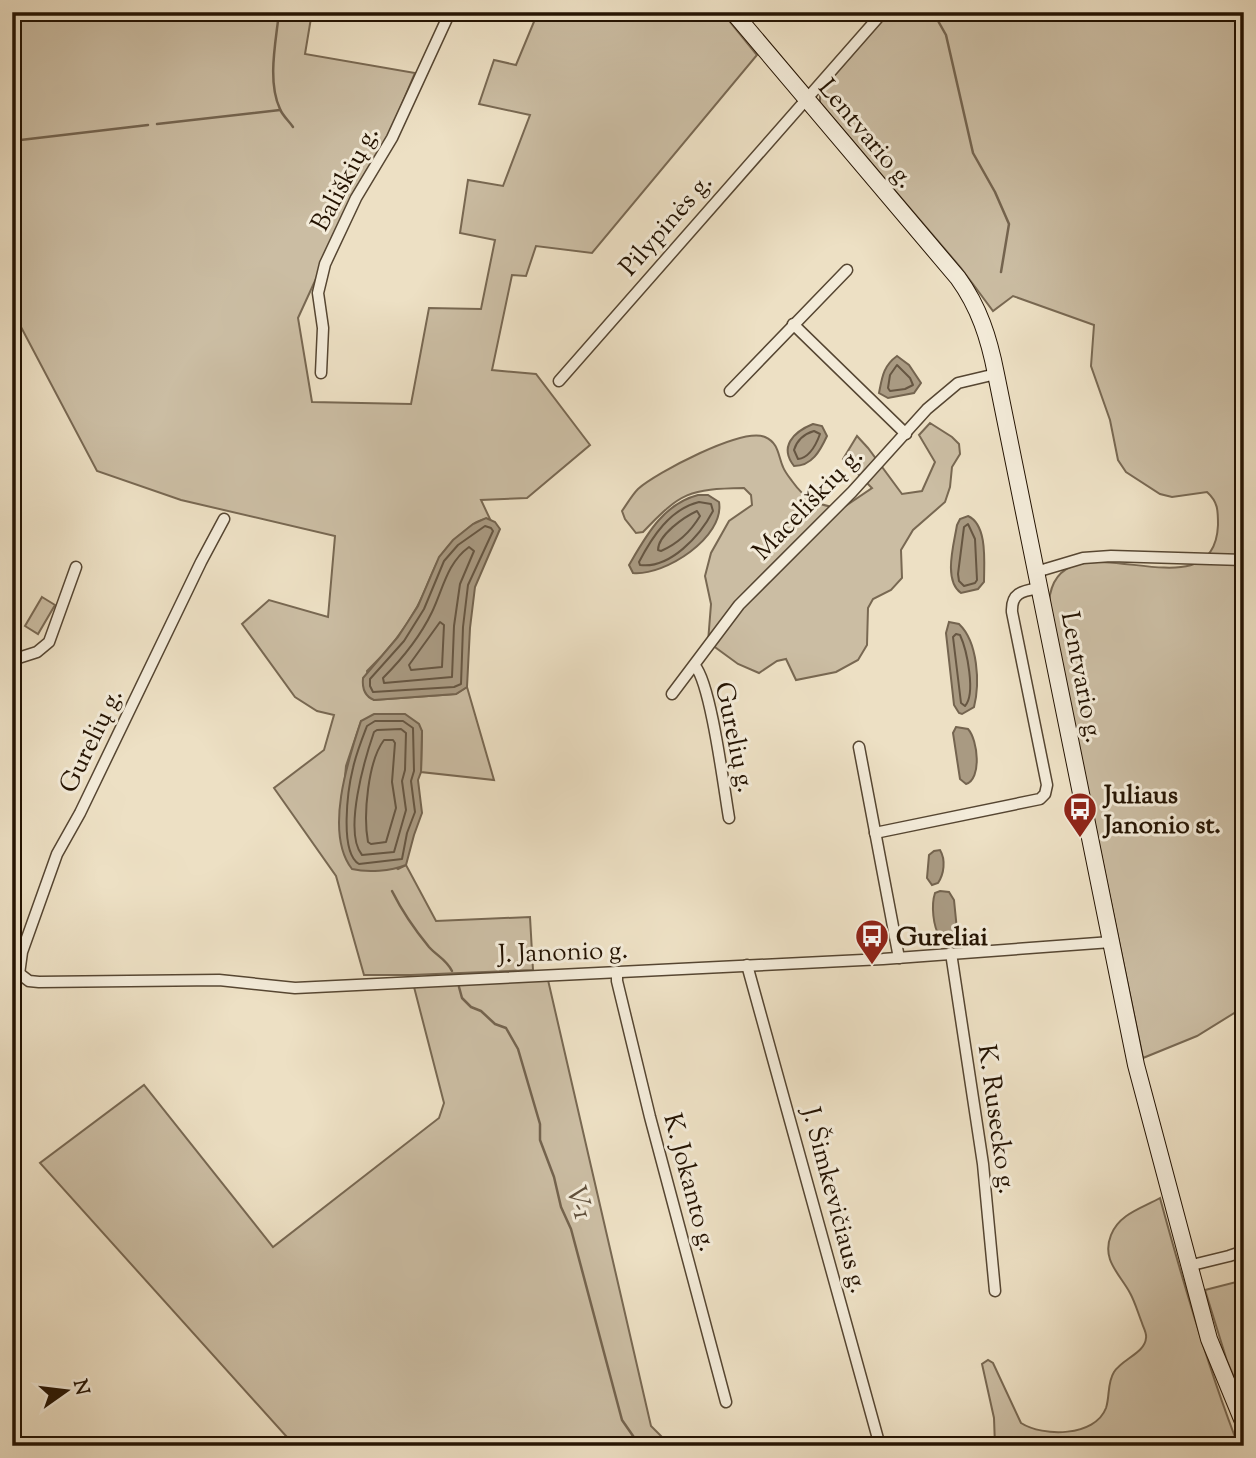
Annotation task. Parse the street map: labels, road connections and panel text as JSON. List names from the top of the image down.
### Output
{
  "streets": {
    "main road": ["Lentvario g."],
    "street": [
      "Bališkių g.",
      "Pilypinės g.",
      "Maceliškių g.",
      "Gurelių g.",
      "J. Janonio g.",
      "K. Rusecko g.",
      "K. Jokanto g.",
      "J. Šimkevičiaus g."
    ]
  },
  "crossings": [
    ["Lentvario g.", "Pilypinės g."],
    ["Lentvario g.", "Maceliškių g."],
    ["Lentvario g.", "J. Janonio g."],
    ["Maceliškių g.", "Gurelių g."],
    ["Gurelių g.", "J. Janonio g."],
    ["J. Janonio g.", "K. Rusecko g."],
    ["J. Janonio g.", "K. Jokanto g."],
    ["J. Janonio g.", "J. Šimkevičiaus g."]
  ],
  "water": ["V-1"],
  "places": {
    "bus stop": ["Juliaus Janonio st.", "Gureliai"]
  },
  "north": "right"
}
